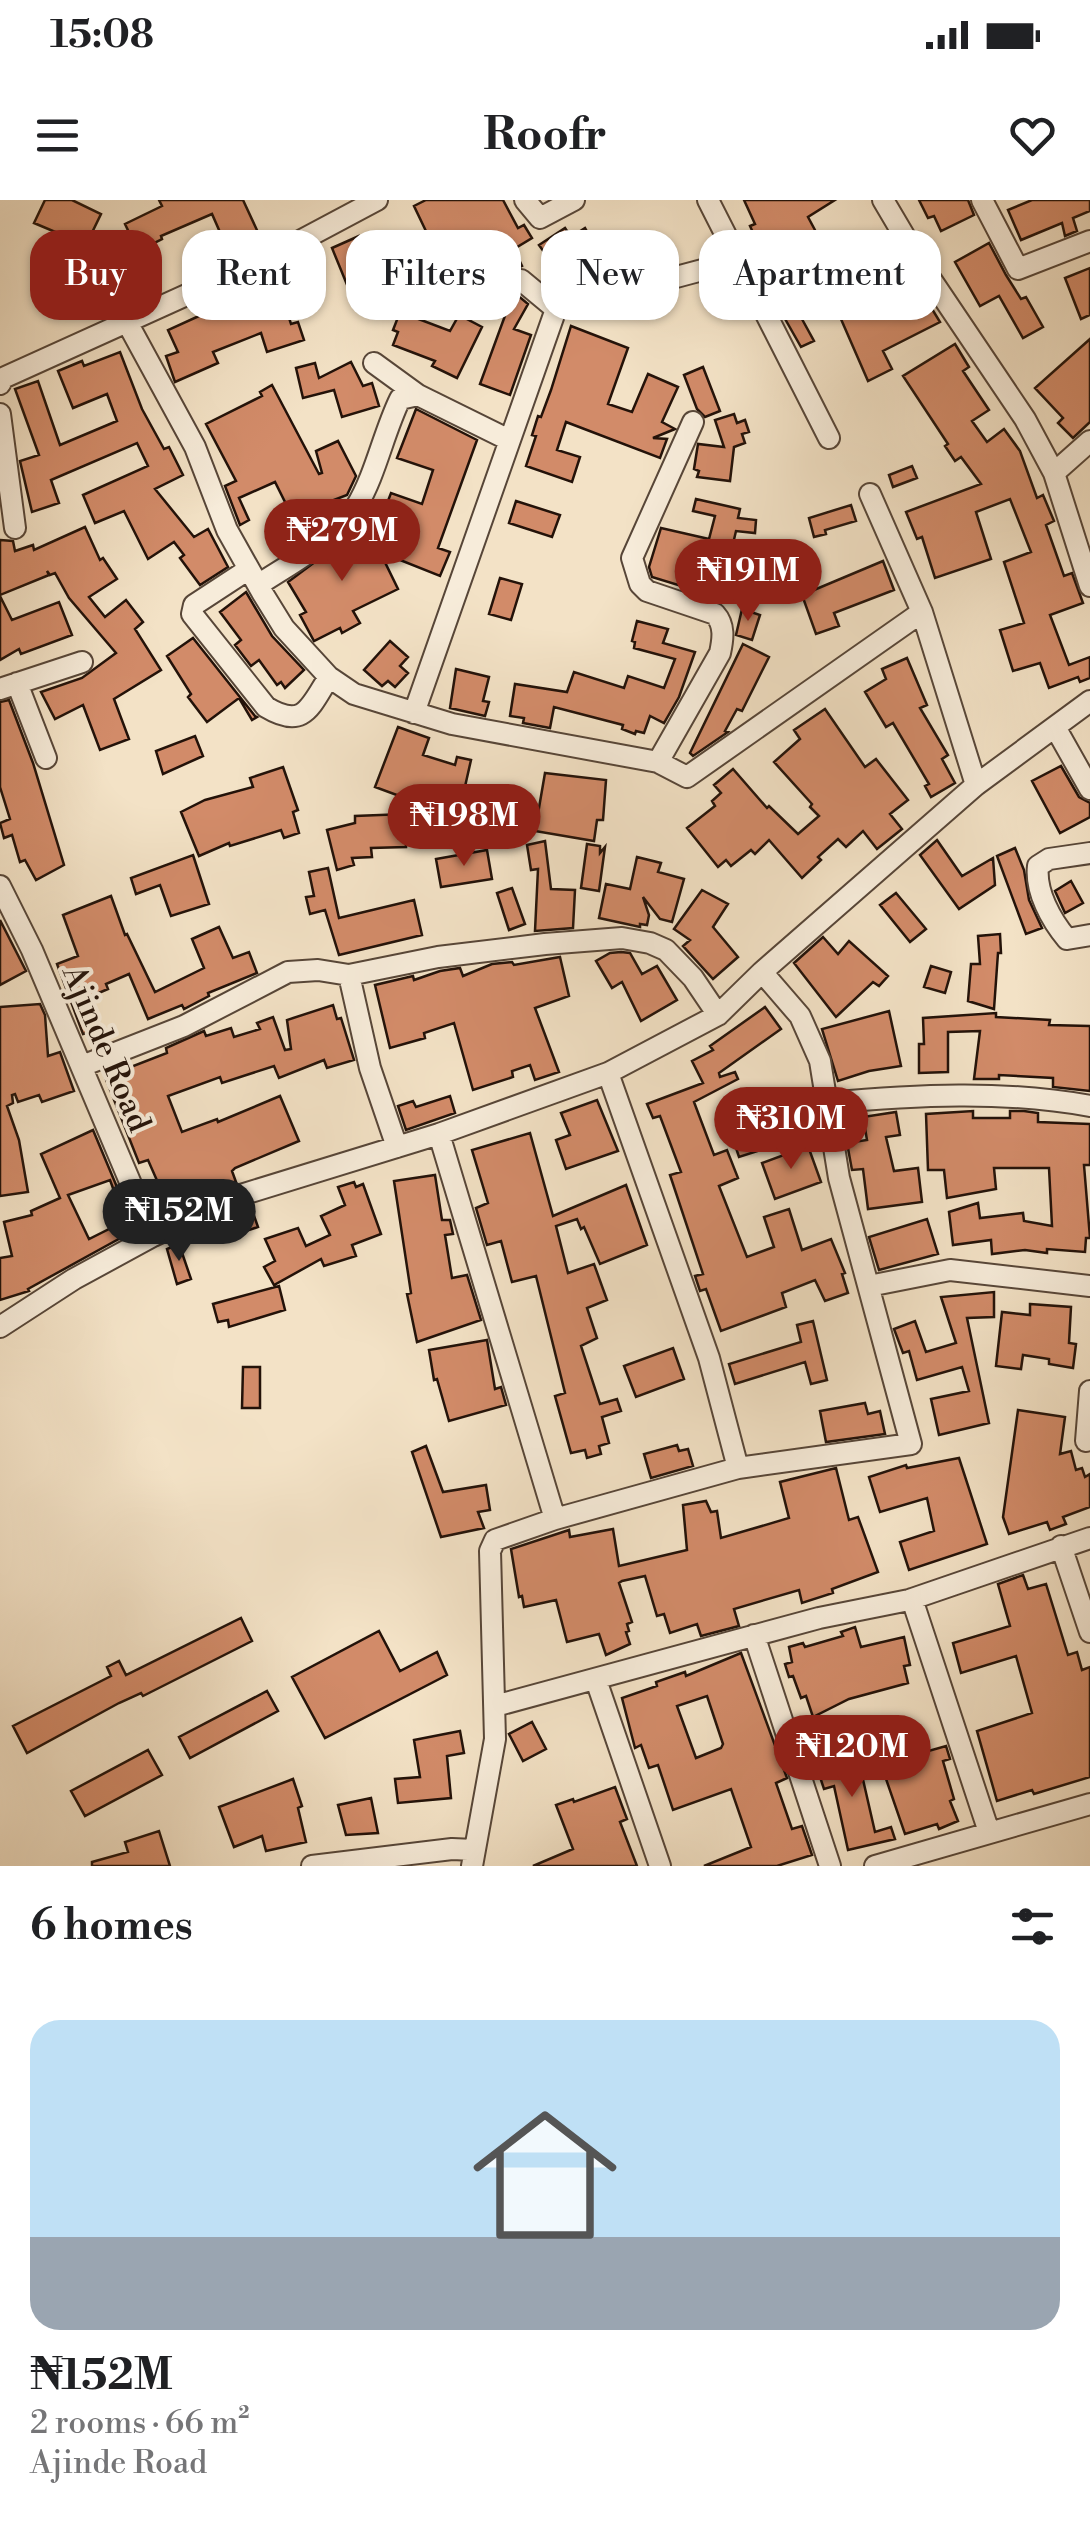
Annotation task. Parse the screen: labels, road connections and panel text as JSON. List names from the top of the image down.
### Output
{
  "streets": {
    "street": ["Ajinde Road"]
  },
  "page": {
    "status": "15:08",
    "header": "Roofr",
    "chip": [
      "Buy",
      "Rent",
      "Filters",
      "New",
      "Apartment"
    ],
    "price": [
      "₦279M",
      "₦191M",
      "₦198M",
      "₦310M",
      "₦152M",
      "₦120M"
    ],
    "heading": "6 homes",
    "list": [
      {
        "name": "₦152M",
        "note": "2 rooms · 66 m² · Ajinde Road"
      }
    ]
  }
}
